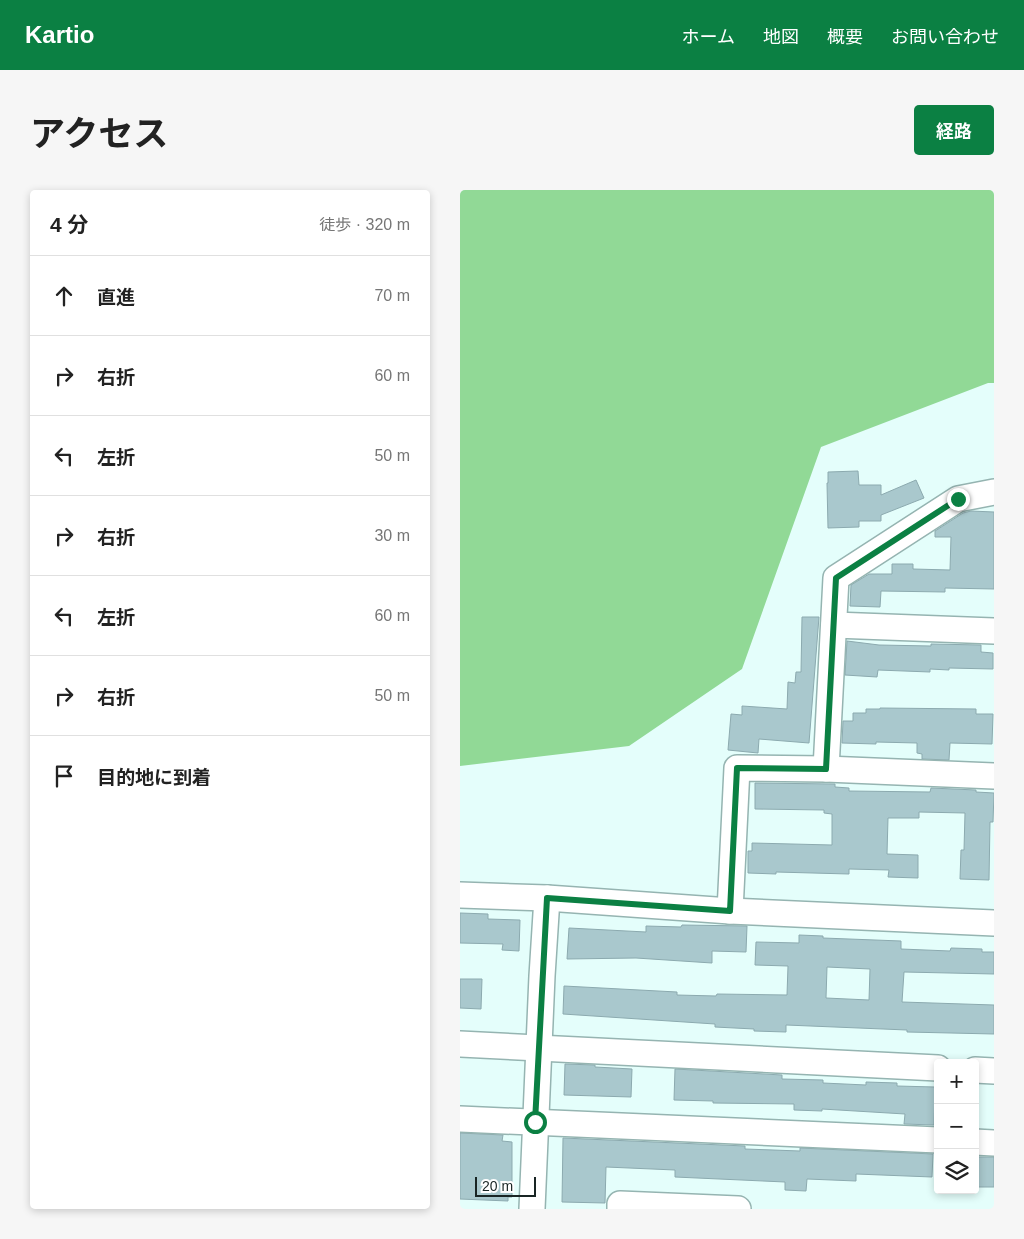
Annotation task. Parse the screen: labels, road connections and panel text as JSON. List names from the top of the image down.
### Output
{
  "scale_bar": "20 m",
  "page": {
    "header": "Kartio",
    "nav": [
      "ホーム",
      "地図",
      "概要",
      "お問い合わせ"
    ],
    "title": "アクセス",
    "buttons": "経路",
    "heading": ["4 分", "徒歩 · 320 m"],
    "list": [
      ["直進", "70 m"],
      ["右折", "60 m"],
      ["左折", "50 m"],
      ["右折", "30 m"],
      ["左折", "60 m"],
      ["右折", "50 m"],
      "目的地に到着"
    ],
    "map_buttons": ["+", "−"],
    "scale": "20 m"
  }
}
